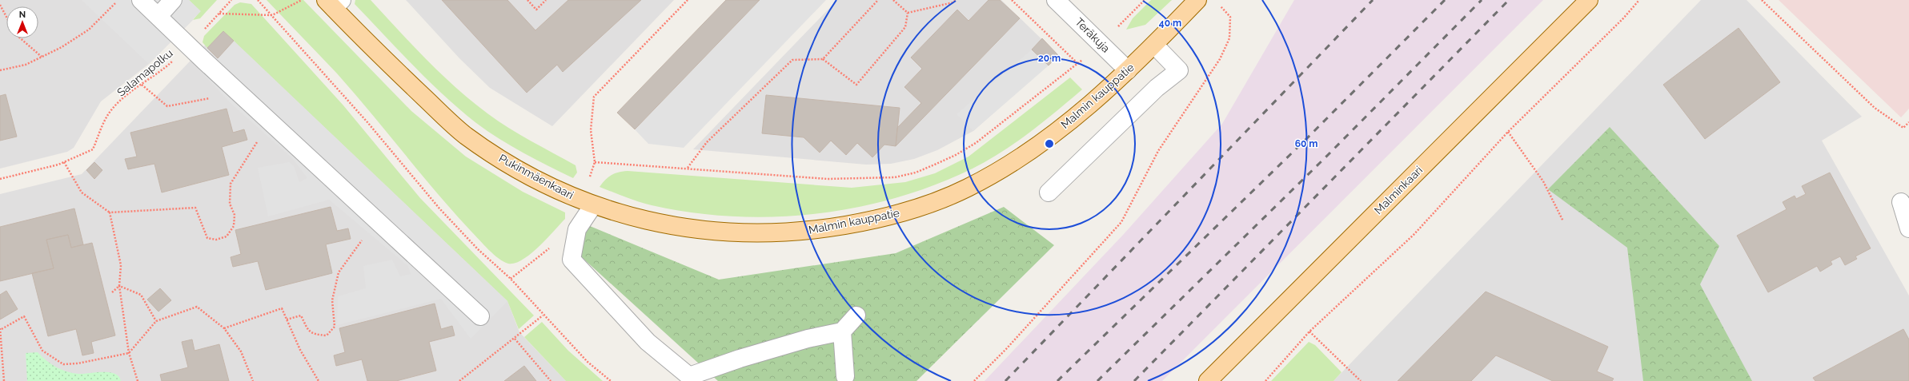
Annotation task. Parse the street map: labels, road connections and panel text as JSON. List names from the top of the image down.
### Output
{
  "streets": {
    "main road": ["Malmin kauppatie", "Pukinmäenkaari", "Malminkaari"],
    "street": ["Teräkuja"],
    "path": ["Salamapolku"]
  },
  "crossings": [
    ["Teräkuja", "Malmin kauppatie"],
    ["Malmin kauppatie", "Pukinmäenkaari"]
  ],
  "north": "top",
  "rings": ["40 m", "20 m", "60 m"]
}
